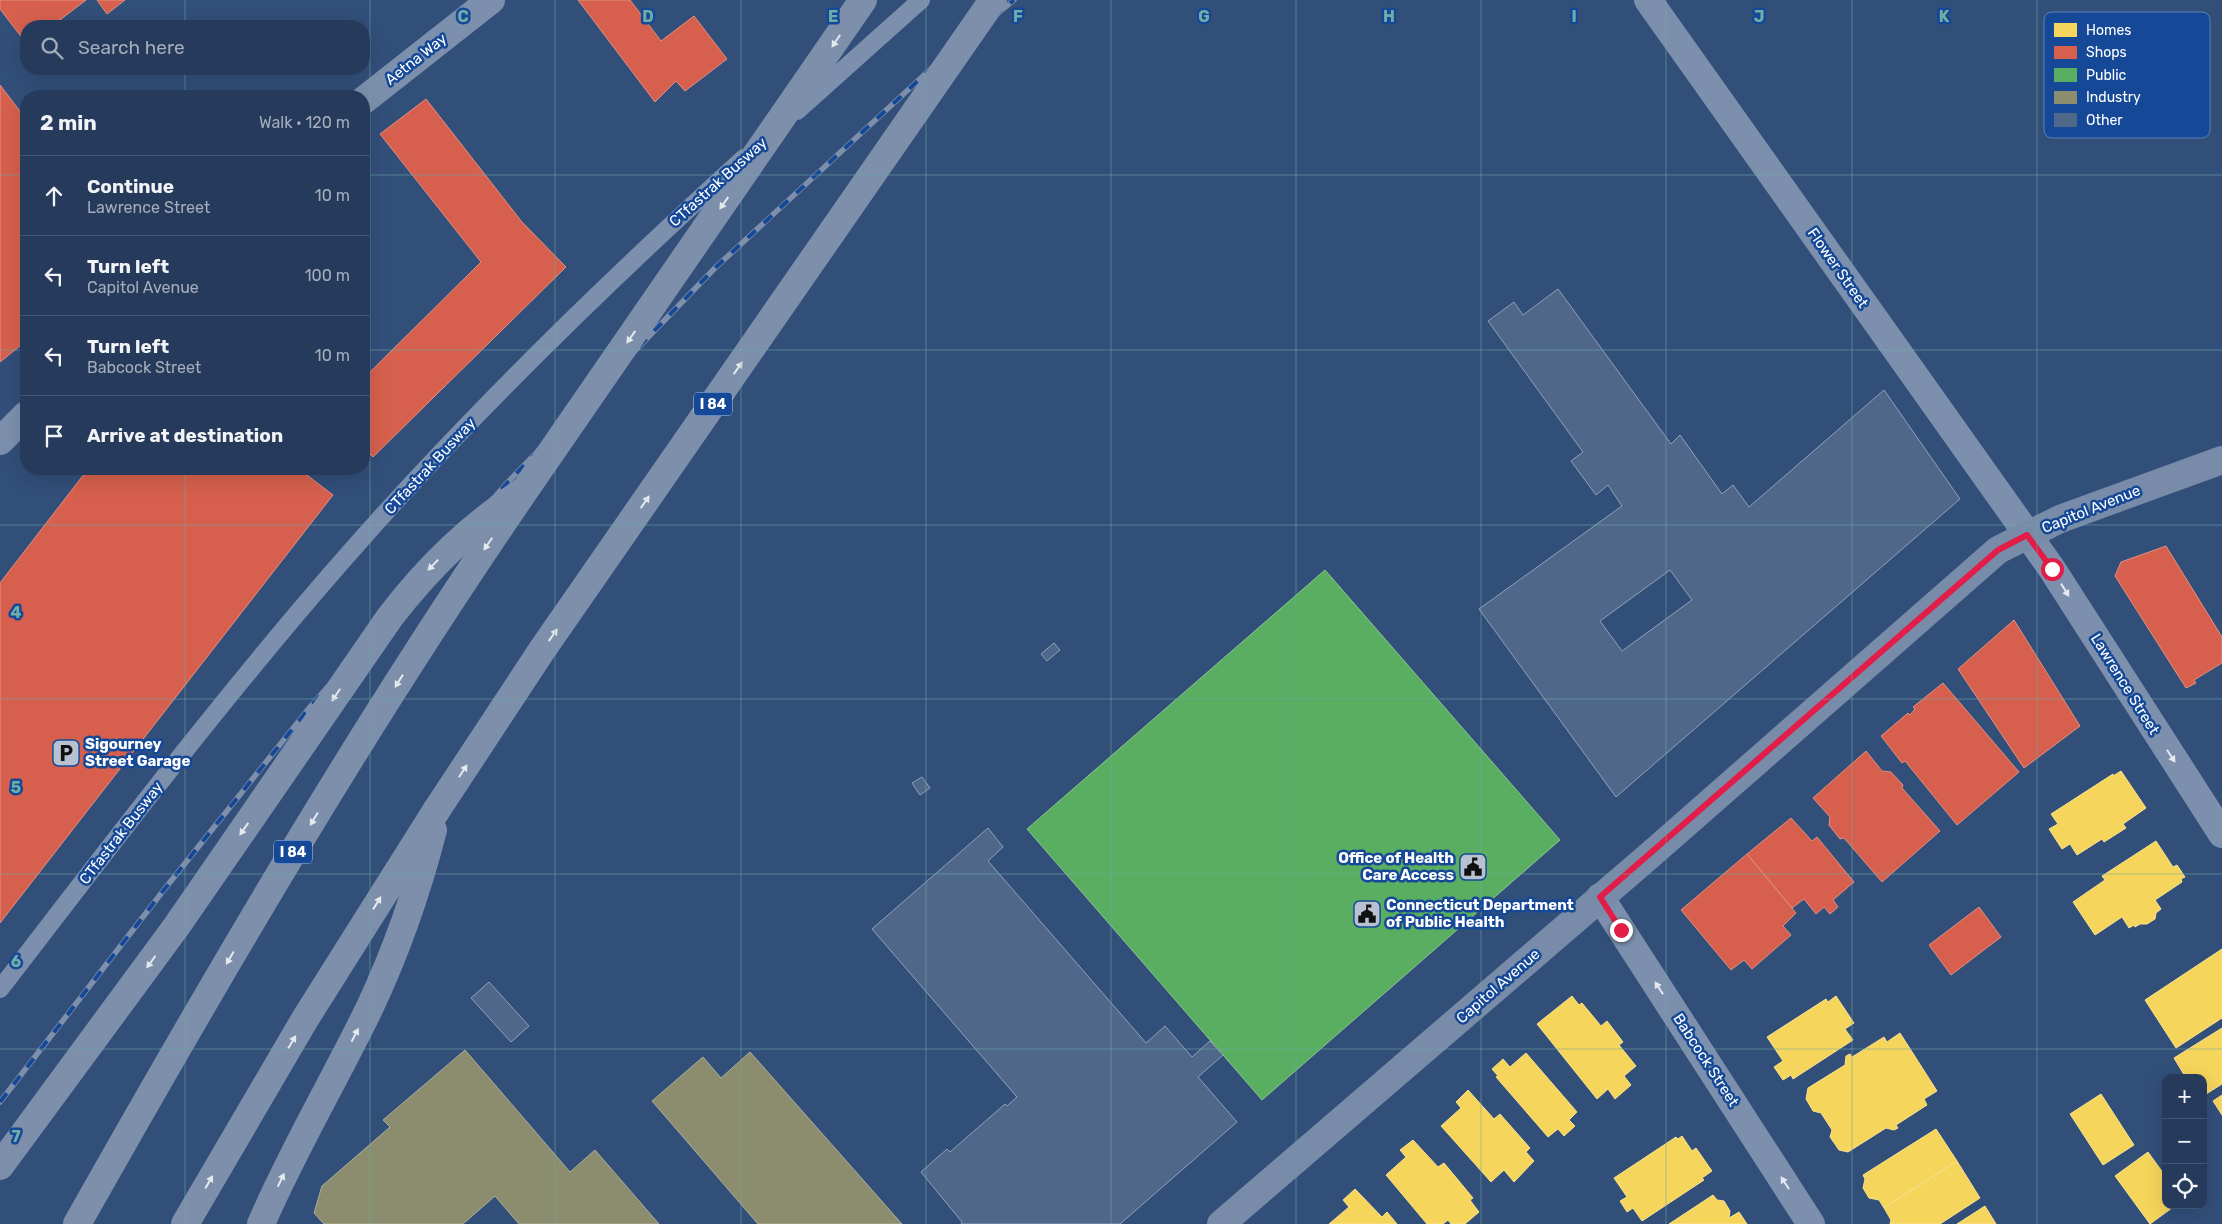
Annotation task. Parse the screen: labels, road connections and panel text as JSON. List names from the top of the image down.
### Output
{
  "streets": {
    "highway": ["I 84"],
    "main road": ["Capitol Avenue"],
    "street": [
      "Aetna Way",
      "Flower Street",
      "Lawrence Street",
      "Babcock Street"
    ],
    "lane": ["CTfastrak Busway"]
  },
  "crossings": [
    ["Flower Street", "Capitol Avenue"],
    ["Flower Street", "Lawrence Street"],
    ["Capitol Avenue", "Lawrence Street"],
    ["Capitol Avenue", "Babcock Street"]
  ],
  "one_way": ["Lawrence Street", "Babcock Street"],
  "places": {
    "parking": ["Sigourney Street Garage"],
    "public building": ["Office of Health Care Access", "Connecticut Department of Public Health"]
  },
  "legend": [
    "Homes",
    "Shops",
    "Public",
    "Industry",
    "Other"
  ],
  "page": {
    "search": "Search here",
    "heading": ["2 min", "Walk · 120 m"],
    "list": [
      ["Continue", "Lawrence Street", "10 m"],
      ["Turn left", "Capitol Avenue", "100 m"],
      ["Turn left", "Babcock Street", "10 m"],
      "Arrive at destination"
    ],
    "map_buttons": ["+", "−"]
  },
  "grid": {
    "columns": [
      "C",
      "D",
      "E",
      "F",
      "G",
      "H",
      "I",
      "J",
      "K"
    ],
    "rows": [
      "4",
      "5",
      "6",
      "7"
    ]
  }
}
